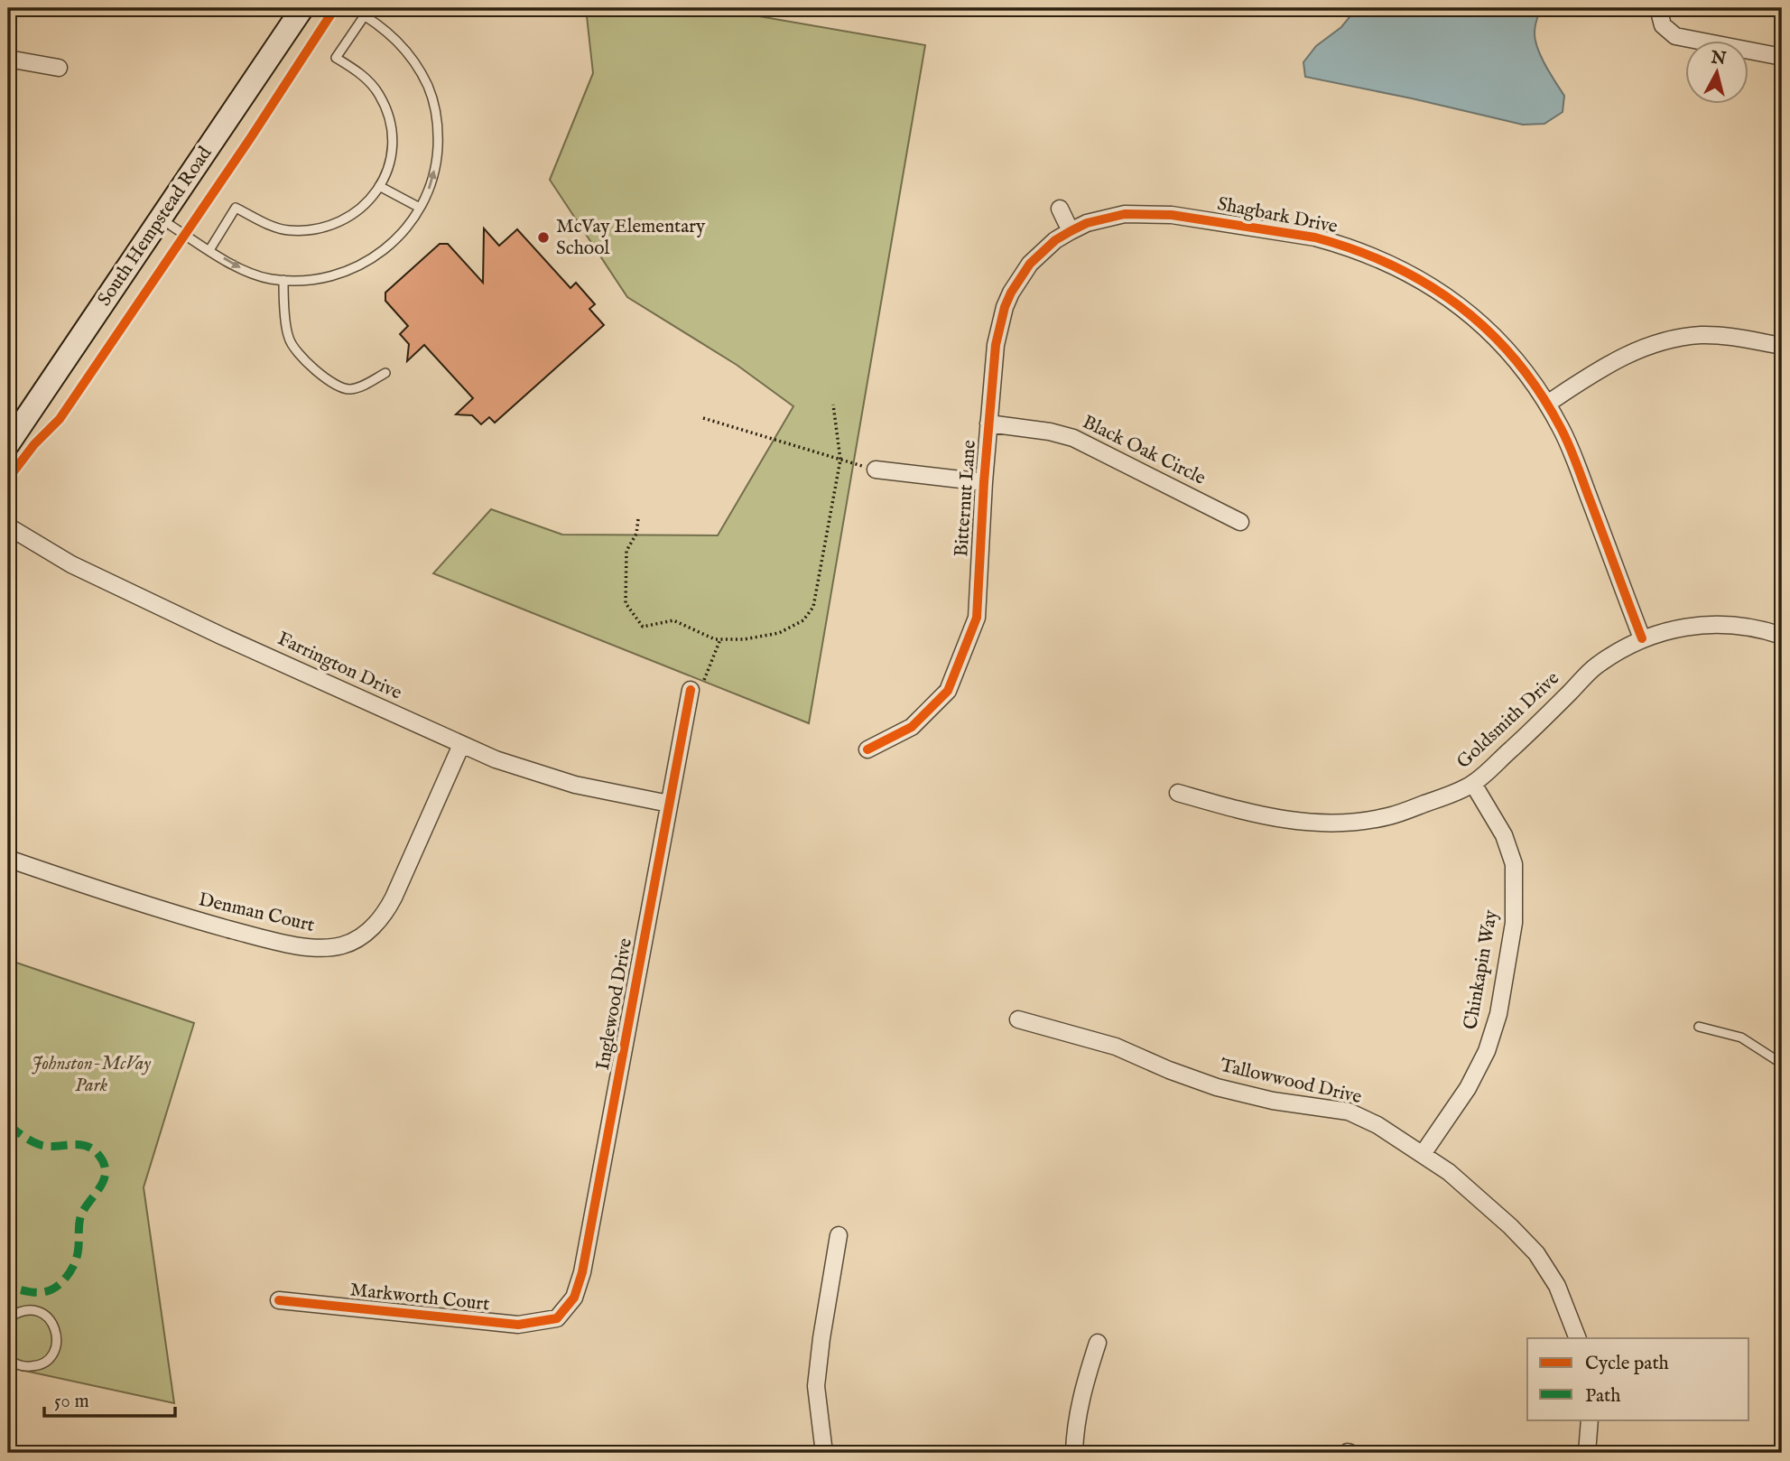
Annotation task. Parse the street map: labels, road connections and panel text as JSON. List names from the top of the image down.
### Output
{
  "streets": {
    "street": [
      "Shagbark Drive",
      "South Hempstead Road",
      "Black Oak Circle",
      "Bitternut Lane",
      "Farrington Drive",
      "Goldsmith Drive",
      "Denman Court",
      "Chinkapin Way",
      "Inglewood Drive",
      "Tallowwood Drive",
      "Markworth Court"
    ]
  },
  "crossings": [
    ["Shagbark Drive", "Bitternut Lane"],
    ["Shagbark Drive", "Goldsmith Drive"],
    ["Black Oak Circle", "Bitternut Lane"],
    ["Farrington Drive", "Denman Court"],
    ["Farrington Drive", "Inglewood Drive"],
    ["Goldsmith Drive", "Chinkapin Way"],
    ["Chinkapin Way", "Tallowwood Drive"],
    ["Inglewood Drive", "Markworth Court"]
  ],
  "parks": ["Johnston-McVay Park"],
  "places": ["McVay Elementary School"],
  "legend": ["Cycle path", "Path"],
  "scale_bar": "50 m",
  "north": "top"
}
